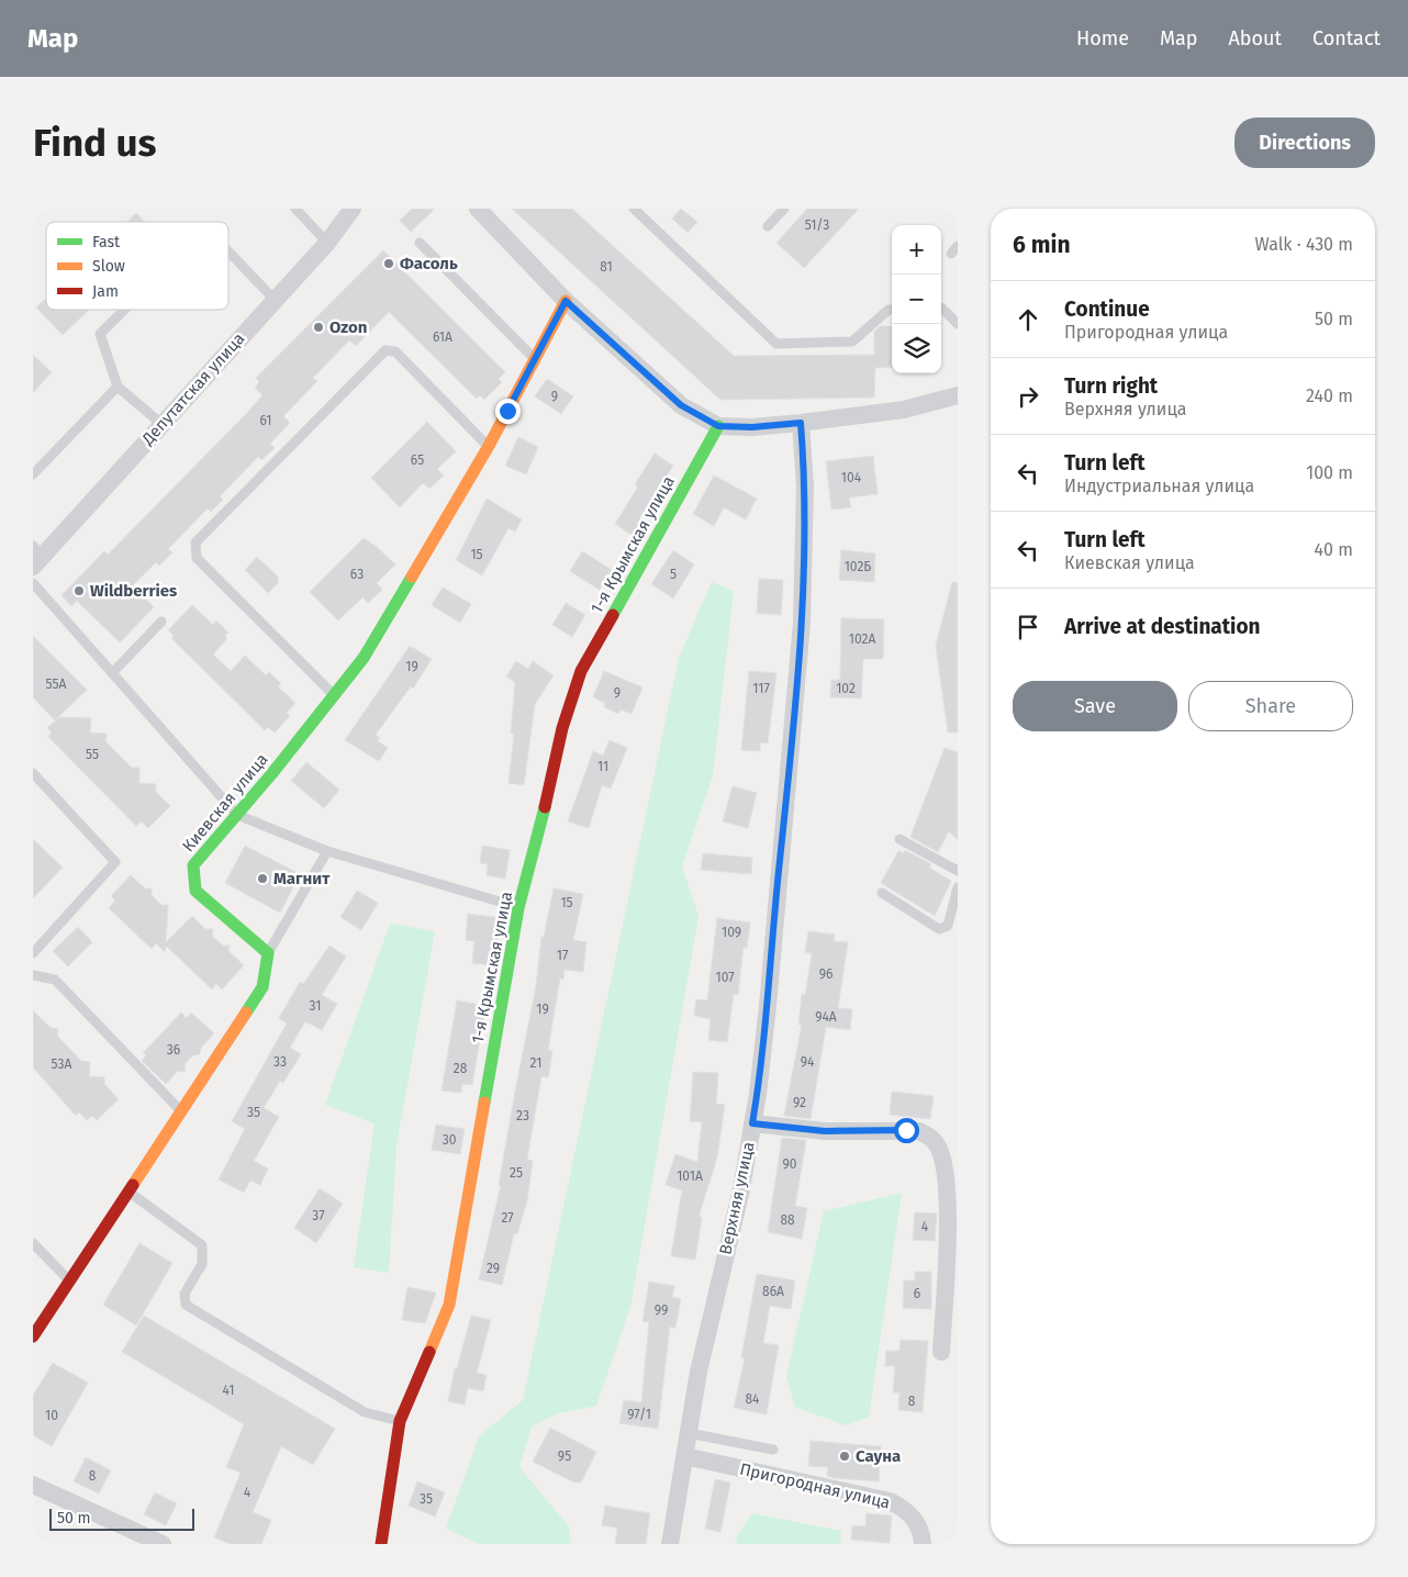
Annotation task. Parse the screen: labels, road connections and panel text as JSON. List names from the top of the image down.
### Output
{
  "streets": {
    "street": [
      "Депутатская улица",
      "1-я Крымская улица",
      "Киевская улица",
      "Верхняя улица",
      "Пригородная улица"
    ]
  },
  "crossings": [
    ["Верхняя улица", "Пригородная улица"]
  ],
  "places": [
    "Фасоль",
    "Ozon",
    "Wildberries",
    "Магнит",
    "Сауна"
  ],
  "house_numbers": [
    "51/3",
    "81",
    "61А",
    "9",
    "61",
    "65",
    "104",
    "15",
    "102Б",
    "63",
    "5",
    "102А",
    "19",
    "55А",
    "117",
    "102",
    "9",
    "55",
    "11",
    "15",
    "109",
    "17",
    "96",
    "107",
    "31",
    "19",
    "94А",
    "36",
    "33",
    "94",
    "21",
    "53А",
    "28",
    "92",
    "35",
    "23",
    "30",
    "90",
    "25",
    "101А",
    "37",
    "27",
    "88",
    "4",
    "29",
    "86А",
    "6",
    "99",
    "41",
    "84",
    "8",
    "97/1",
    "10",
    "95",
    "8",
    "4",
    "35"
  ],
  "legend": ["Fast", "Slow", "Jam"],
  "scale_bar": "50 m",
  "page": {
    "header": "Map",
    "nav": [
      "Home",
      "Map",
      "About",
      "Contact"
    ],
    "buttons": [
      "Directions",
      ["Save", "Share"]
    ],
    "title": "Find us",
    "heading": ["6 min", "Walk · 430 m"],
    "map_buttons": ["+", "−"],
    "list": [
      ["Continue", "Пригородная улица", "50 m"],
      ["Turn right", "Верхняя улица", "240 m"],
      ["Turn left", "Индустриальная улица", "100 m"],
      ["Turn left", "Киевская улица", "40 m"],
      "Arrive at destination"
    ],
    "scale": "50 m"
  }
}
